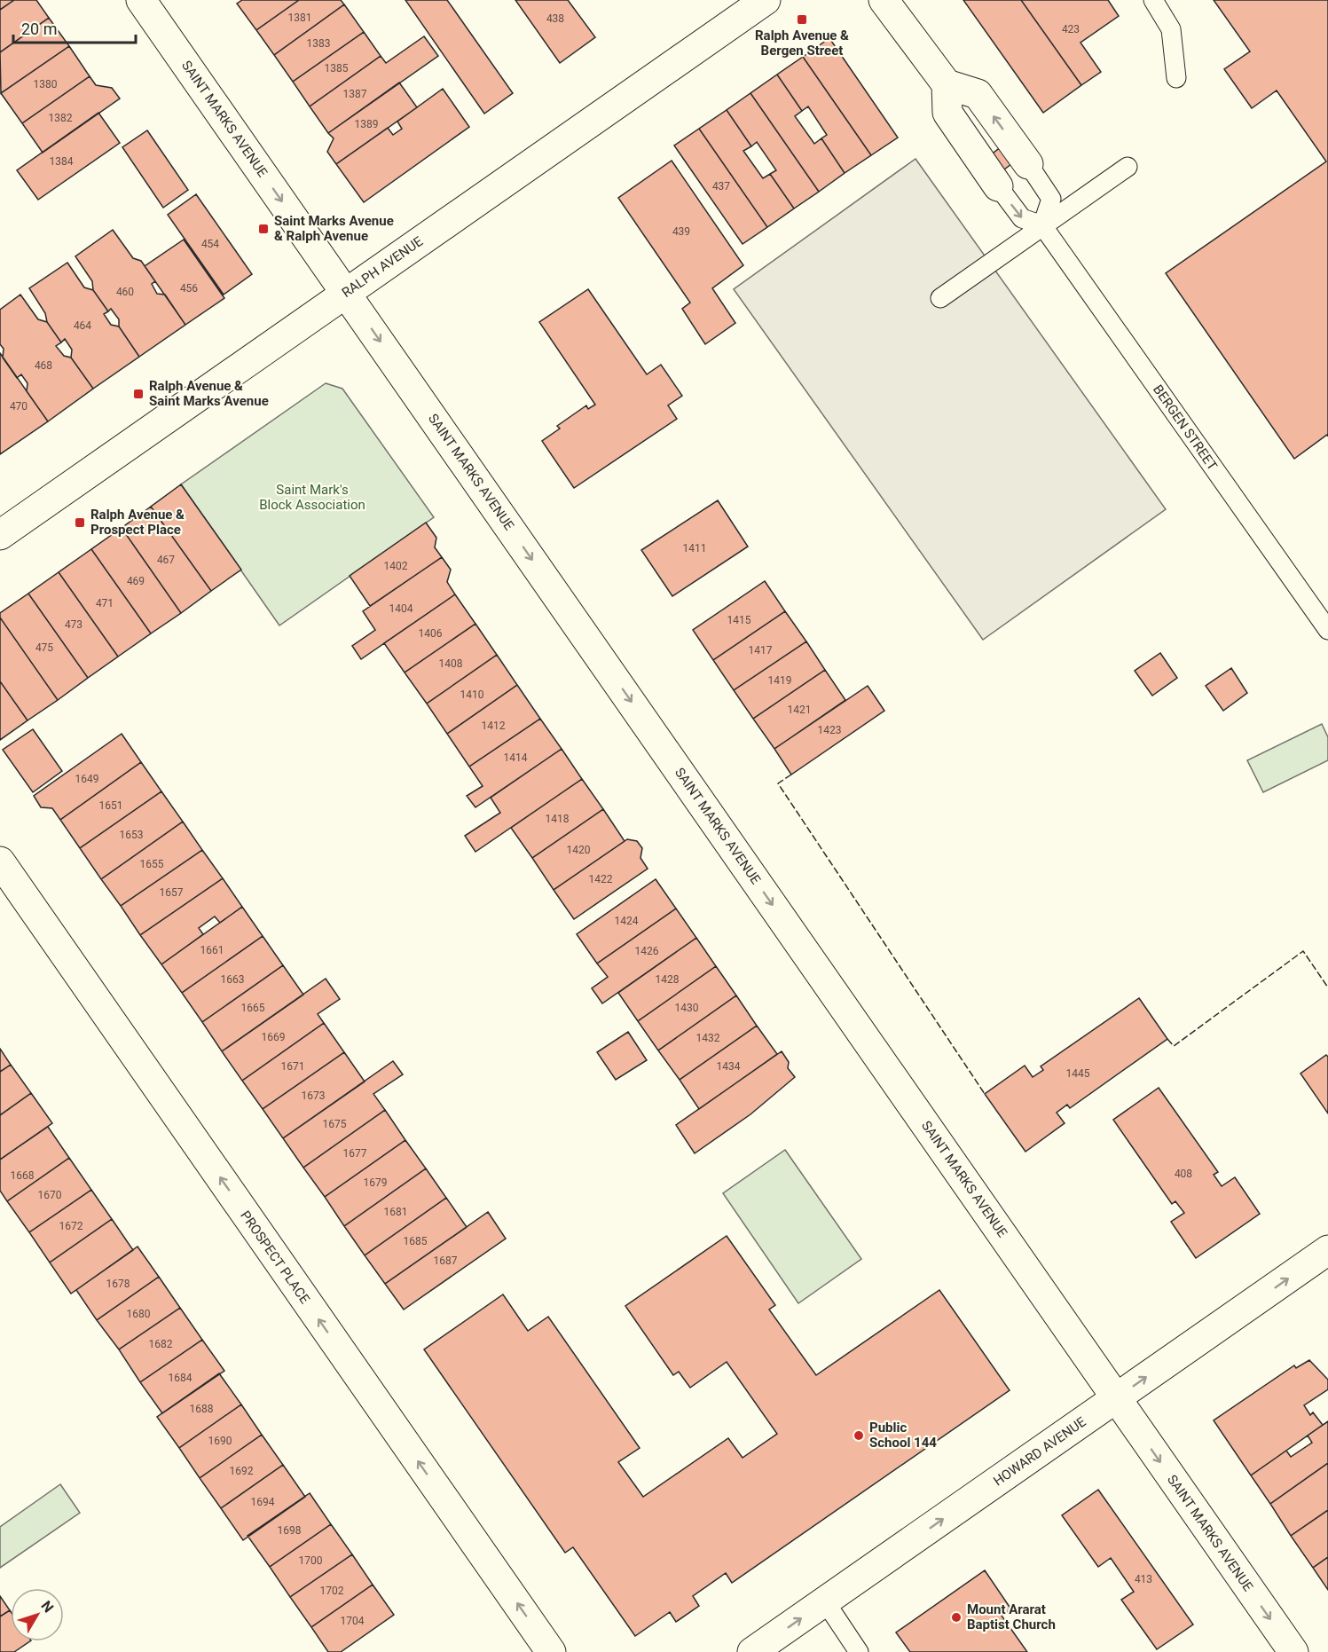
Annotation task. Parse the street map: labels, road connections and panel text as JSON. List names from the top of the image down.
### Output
{
  "streets": {
    "street": [
      "SAINT MARKS AVENUE",
      "RALPH AVENUE",
      "BERGEN STREET",
      "PROSPECT PLACE",
      "HOWARD AVENUE"
    ]
  },
  "crossings": [
    ["SAINT MARKS AVENUE", "RALPH AVENUE"],
    ["SAINT MARKS AVENUE", "HOWARD AVENUE"]
  ],
  "one_way": ["SAINT MARKS AVENUE", "PROSPECT PLACE", "HOWARD AVENUE"],
  "parks": ["Saint Mark's Block Association"],
  "places": {
    "transit": [
      "Ralph Avenue & Bergen Street",
      "Saint Marks Avenue & Ralph Avenue",
      "Ralph Avenue & Saint Marks Avenue",
      "Ralph Avenue & Prospect Place"
    ],
    "other": ["Public School 144", "Mount Ararat Baptist Church"]
  },
  "house_numbers": [
    "1381",
    "438",
    "423",
    "1383",
    "1385",
    "1380",
    "1387",
    "1382",
    "1389",
    "1384",
    "437",
    "439",
    "454",
    "456",
    "460",
    "464",
    "468",
    "470",
    "1411",
    "467",
    "1402",
    "469",
    "471",
    "1404",
    "1415",
    "473",
    "1406",
    "475",
    "1417",
    "1408",
    "1419",
    "1410",
    "1421",
    "1412",
    "1423",
    "1414",
    "1649",
    "1651",
    "1418",
    "1653",
    "1420",
    "1655",
    "1422",
    "1657",
    "1424",
    "1661",
    "1426",
    "1663",
    "1428",
    "1665",
    "1430",
    "1669",
    "1432",
    "1671",
    "1434",
    "1445",
    "1673",
    "1675",
    "1677",
    "408",
    "1668",
    "1679",
    "1670",
    "1681",
    "1672",
    "1685",
    "1687",
    "1678",
    "1680",
    "1682",
    "1684",
    "1688",
    "1690",
    "1692",
    "1694",
    "1698",
    "1700",
    "413",
    "1702",
    "1704"
  ],
  "scale_bar": "20 m",
  "north": "top right"
}
